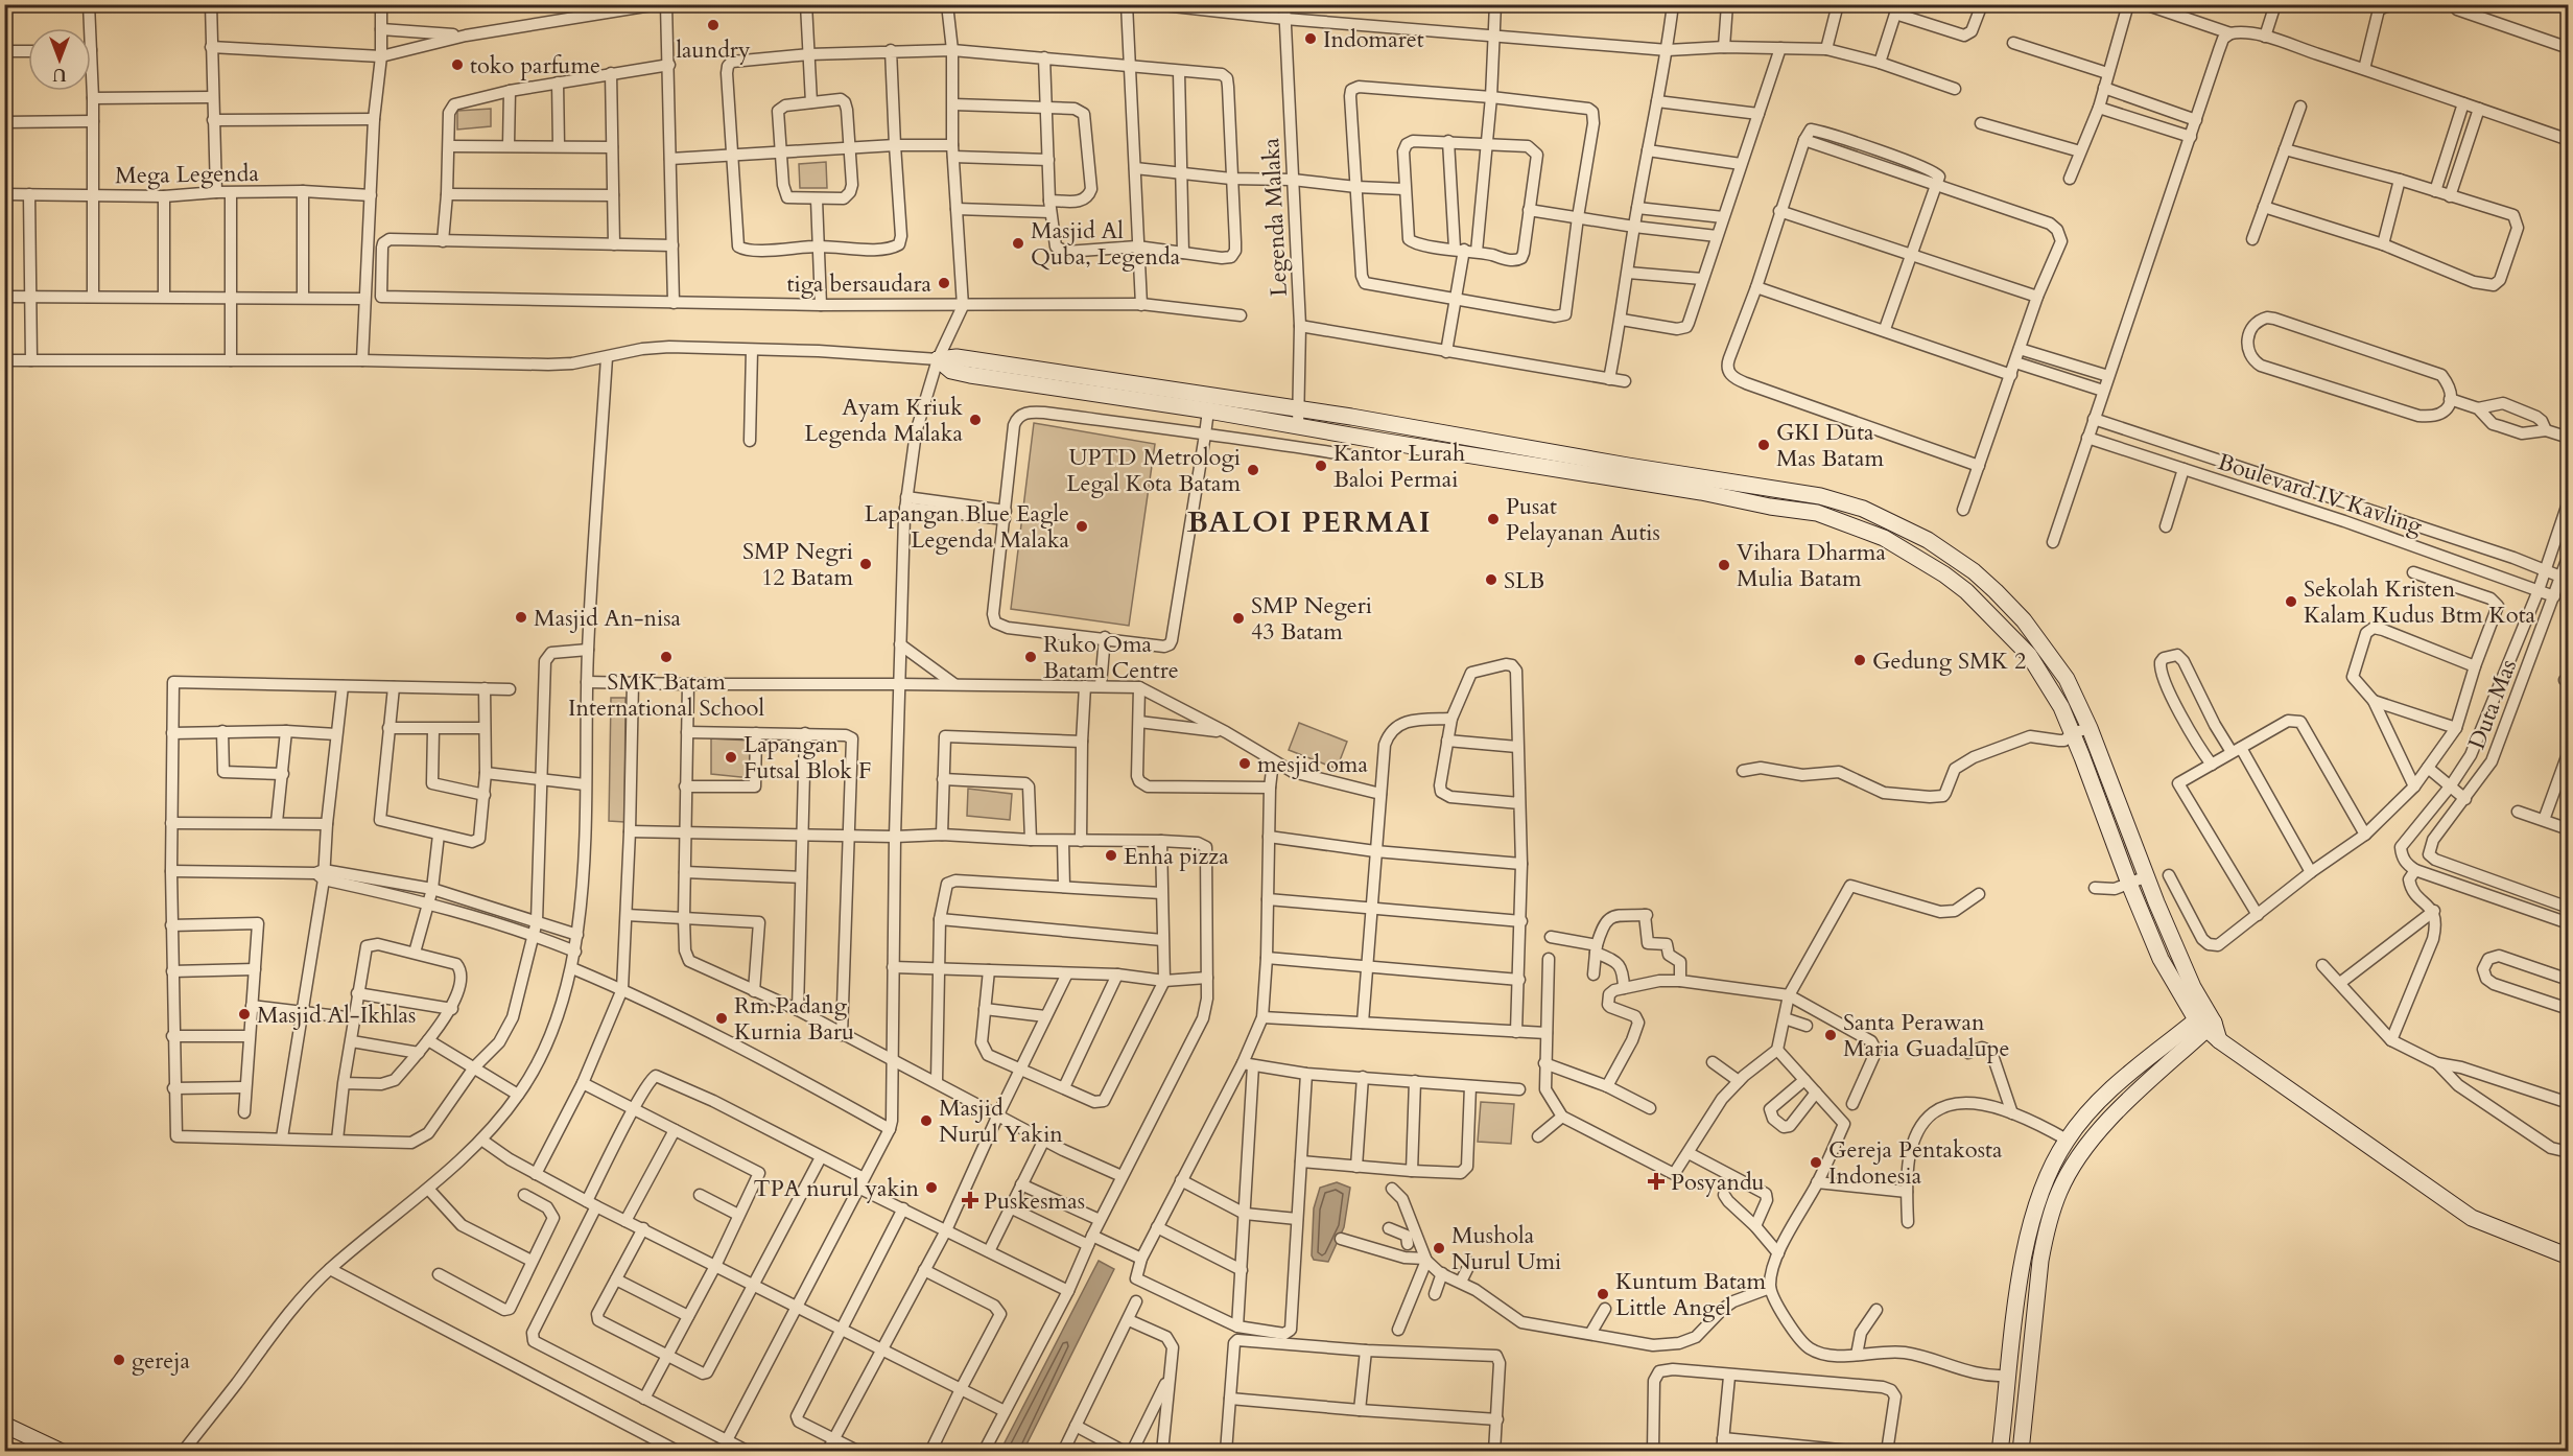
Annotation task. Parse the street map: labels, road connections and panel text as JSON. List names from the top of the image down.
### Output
{
  "streets": {
    "street": [
      "Mega Legenda",
      "Legenda Malaka",
      "Boulevard IV Kavling",
      "Duta Mas"
    ]
  },
  "crossings": [
    ["Boulevard IV Kavling", "Duta Mas"]
  ],
  "districts": ["BALOI PERMAI"],
  "places": {
    "other": [
      "laundry",
      "Indomaret",
      "toko parfume",
      "Masjid Al Quba, Legenda",
      "tiga bersaudara",
      "Ayam Kriuk Legenda Malaka",
      "GKI Duta Mas Batam",
      "Kantor Lurah Baloi Permai",
      "UPTD Metrologi Legal Kota Batam",
      "Pusat Pelayanan Autis",
      "Lapangan Blue Eagle Legenda Malaka",
      "SMP Negri 12 Batam",
      "Vihara Dharma Mulia Batam",
      "SLB",
      "Sekolah Kristen Kalam Kudus Btm Kota",
      "Masjid An-nisa",
      "SMP Negeri 43 Batam",
      "SMK Batam International School",
      "Ruko Oma Batam Centre",
      "Gedung SMK 2",
      "Lapangan Futsal Blok F",
      "mesjid oma",
      "Enha pizza",
      "Masjid Al-Ikhlas",
      "Rm.Padang Kurnia Baru",
      "Santa Perawan Maria Guadalupe",
      "Masjid Nurul Yakin",
      "Gereja Pentakosta Indonesia",
      "TPA nurul yakin",
      "Mushola Nurul Umi",
      "Kuntum Batam Little Angel",
      "gereja"
    ],
    "health": ["Posyandu", "Puskesmas"]
  },
  "north": "bottom"
}
